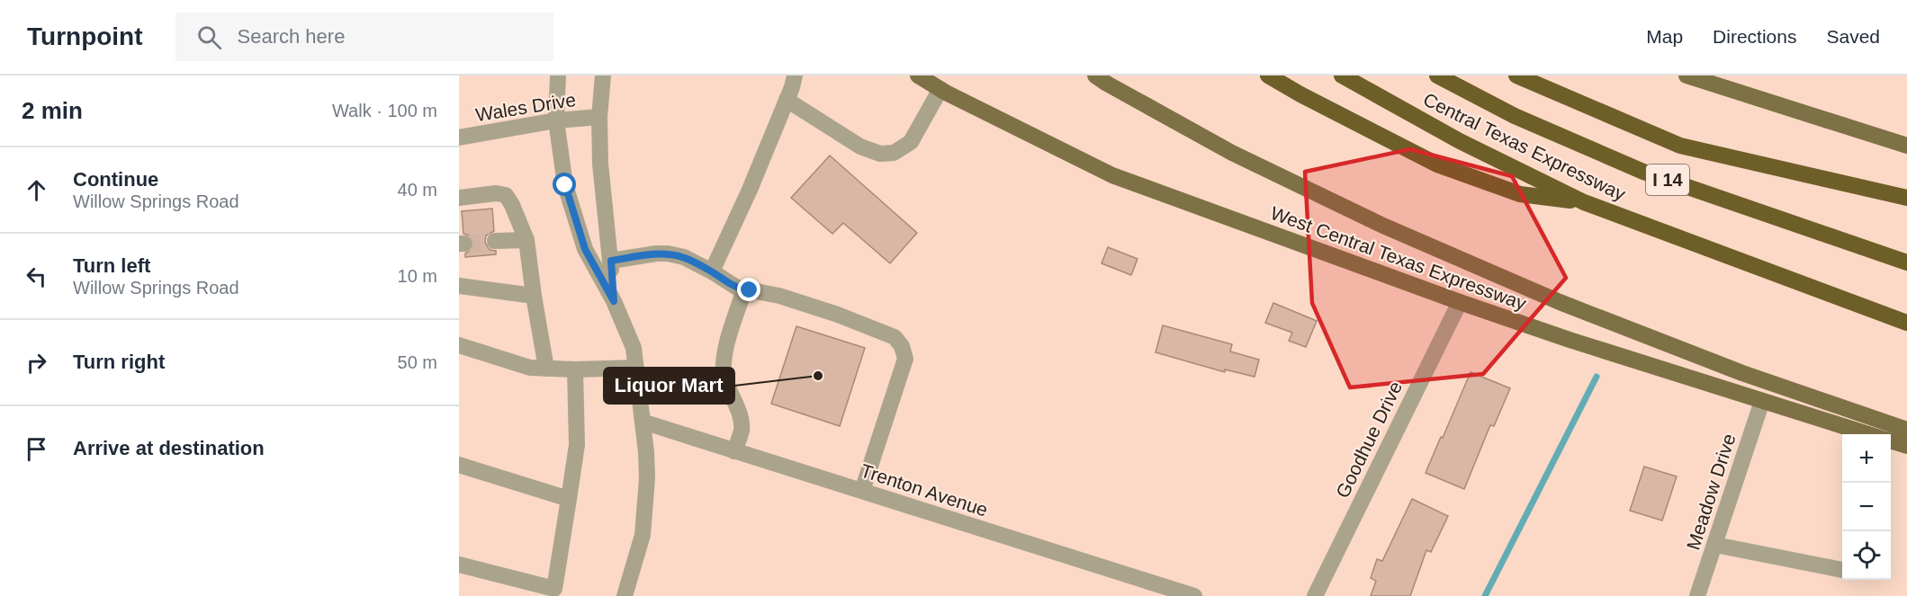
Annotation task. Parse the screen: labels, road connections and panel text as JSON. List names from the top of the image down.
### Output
{
  "streets": {
    "highway": ["Central Texas Expressway", "I 14"],
    "main road": ["West Central Texas Expressway"],
    "street": [
      "Wales Drive",
      "Goodhue Drive",
      "Trenton Avenue",
      "Meadow Drive"
    ]
  },
  "crossings": [
    ["West Central Texas Expressway", "Goodhue Drive"],
    ["West Central Texas Expressway", "Meadow Drive"]
  ],
  "places": ["Liquor Mart"],
  "page": {
    "header": "Turnpoint",
    "search": "Search here",
    "nav": ["Map", "Directions", "Saved"],
    "heading": ["2 min", "Walk · 100 m"],
    "list": [
      ["Continue", "Willow Springs Road", "40 m"],
      ["Turn left", "Willow Springs Road", "10 m"],
      ["Turn right", "50 m"],
      "Arrive at destination"
    ],
    "map_buttons": ["+", "−"]
  }
}
